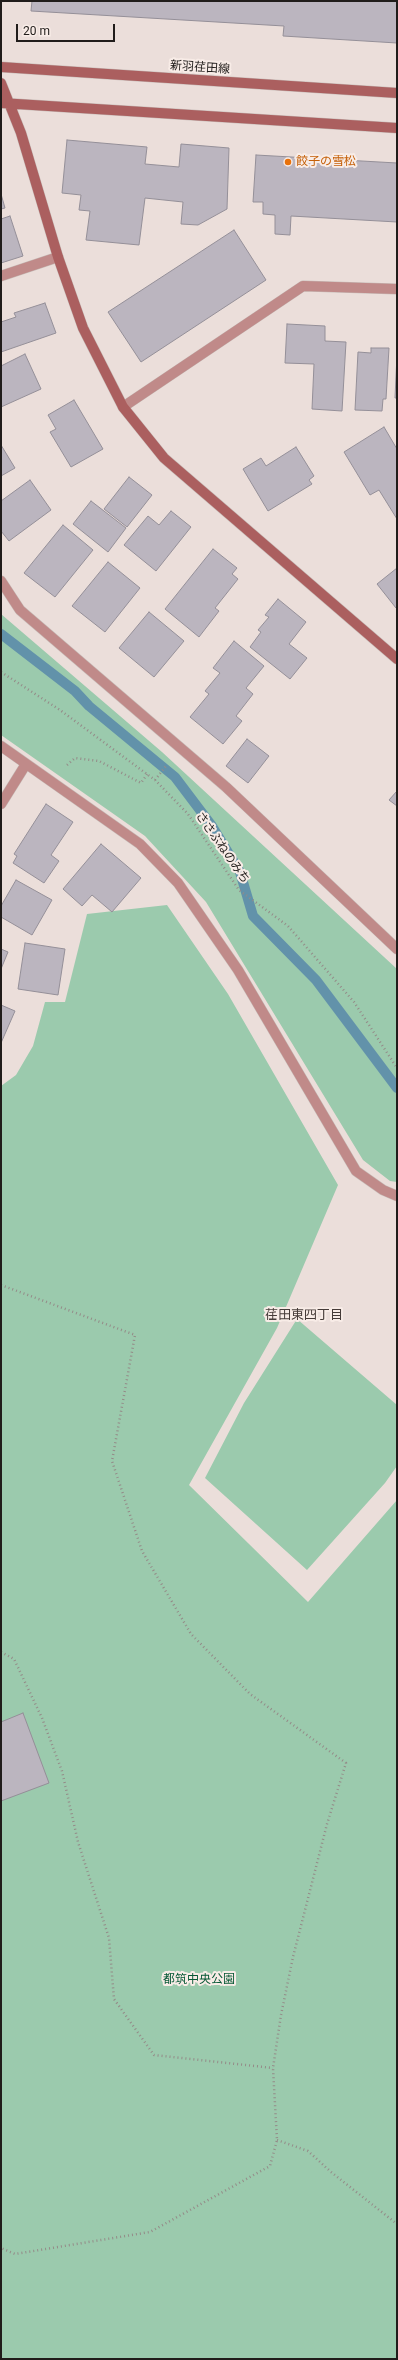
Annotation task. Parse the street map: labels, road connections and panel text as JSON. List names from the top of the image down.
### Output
{
  "streets": {
    "street": ["新羽荏田線"],
    "path": ["ささぶねのみち"]
  },
  "districts": ["荏田東四丁目"],
  "parks": ["都筑中央公園"],
  "places": ["餃子の雪松"],
  "scale_bar": "20 m"
}
